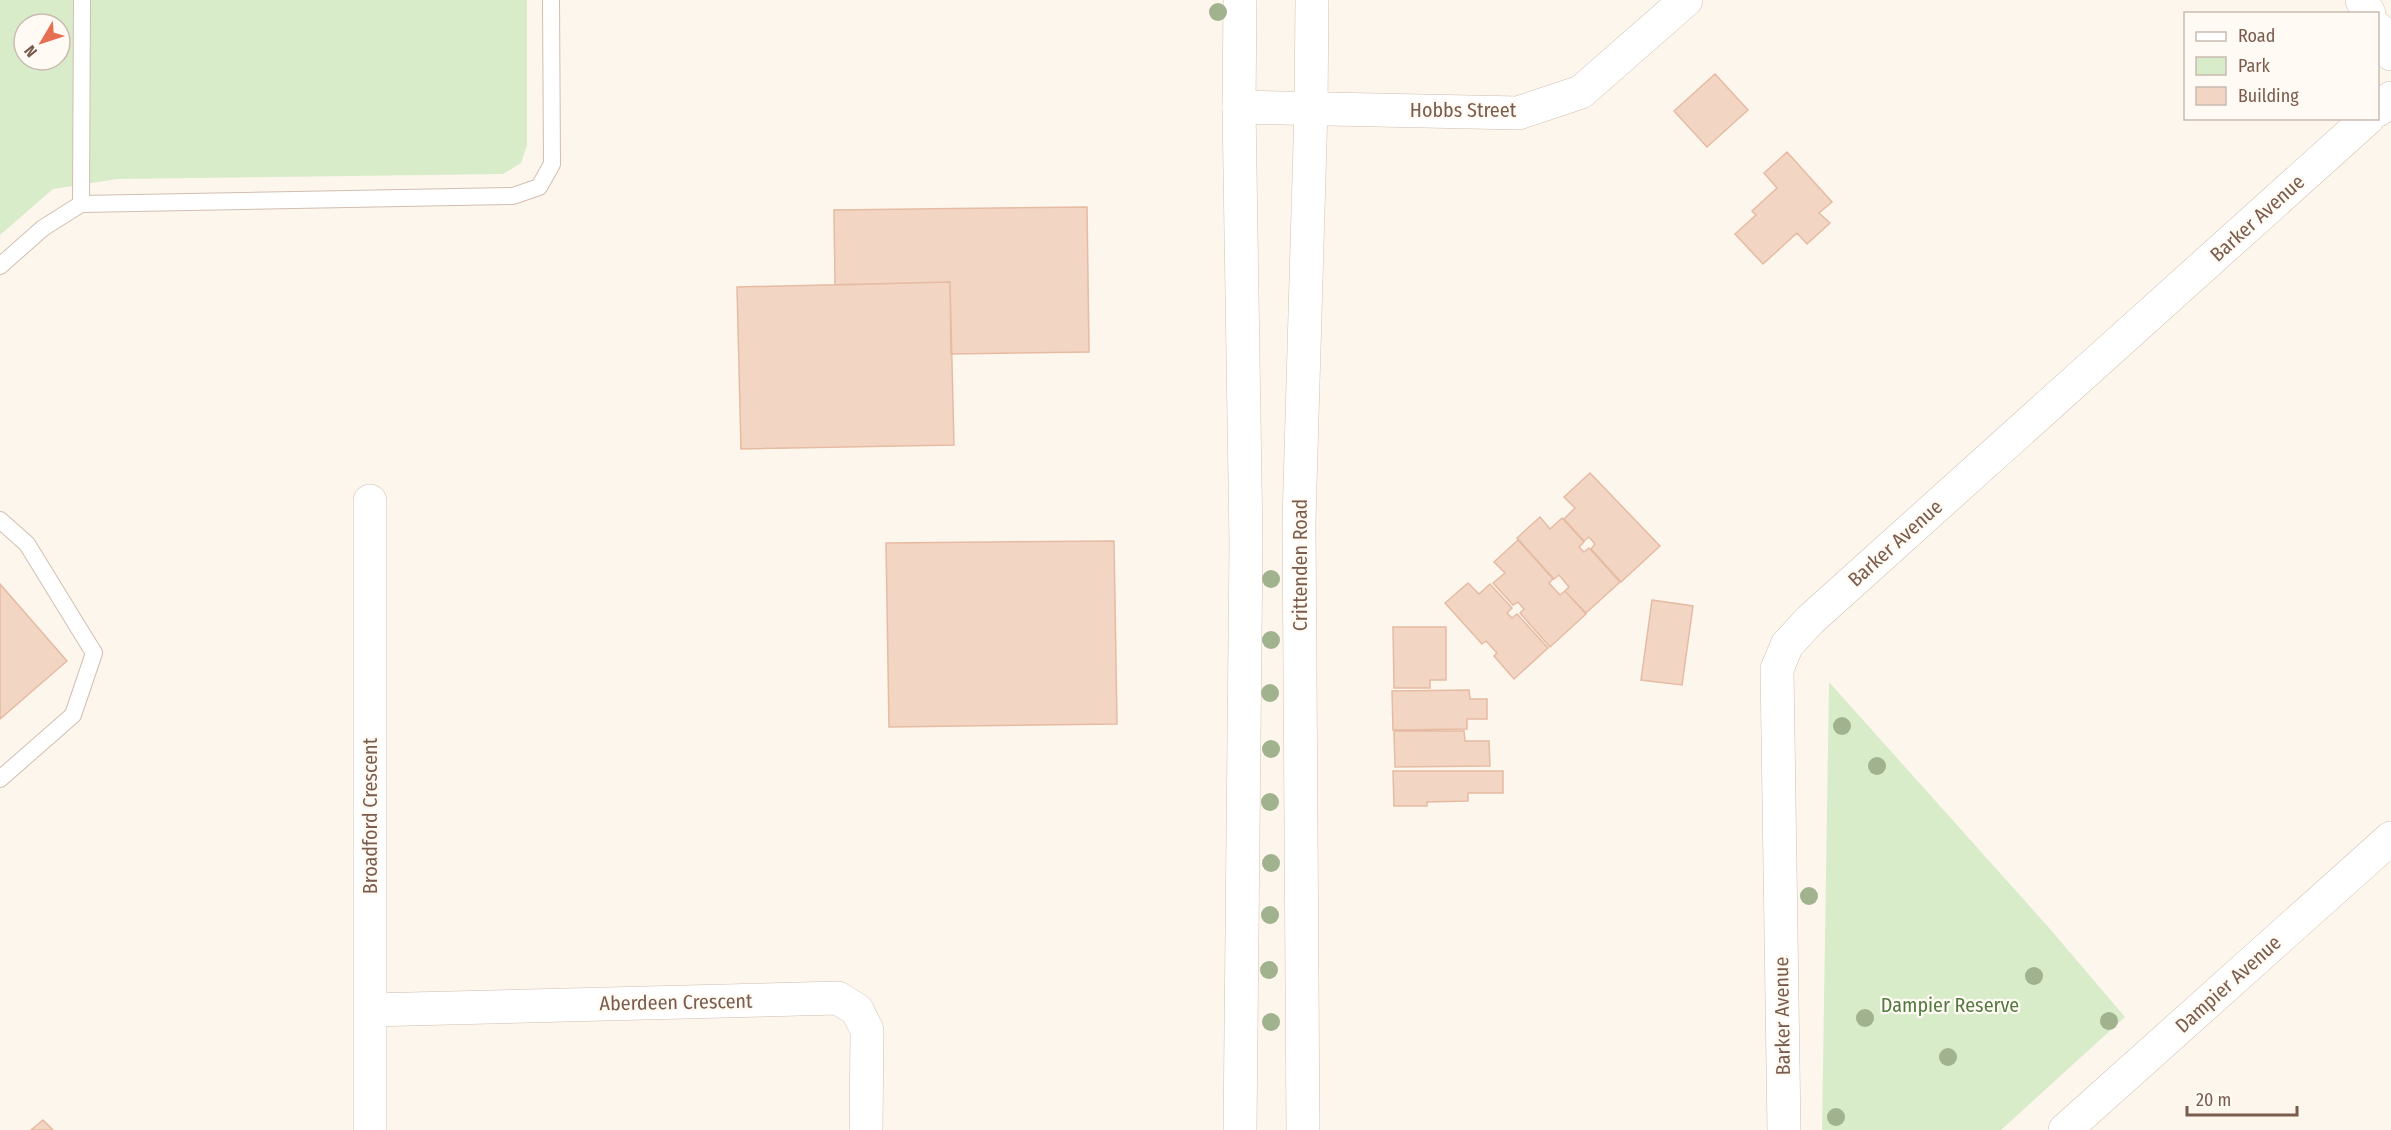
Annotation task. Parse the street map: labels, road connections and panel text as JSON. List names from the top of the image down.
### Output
{
  "streets": {
    "street": [
      "Hobbs Street",
      "Barker Avenue",
      "Crittenden Road",
      "Broadford Crescent",
      "Dampier Avenue",
      "Aberdeen Crescent"
    ]
  },
  "crossings": [
    ["Hobbs Street", "Crittenden Road"],
    ["Broadford Crescent", "Aberdeen Crescent"]
  ],
  "parks": ["Dampier Reserve"],
  "legend": ["Road", "Park", "Building"],
  "scale_bar": "20 m",
  "north": "bottom left"
}
